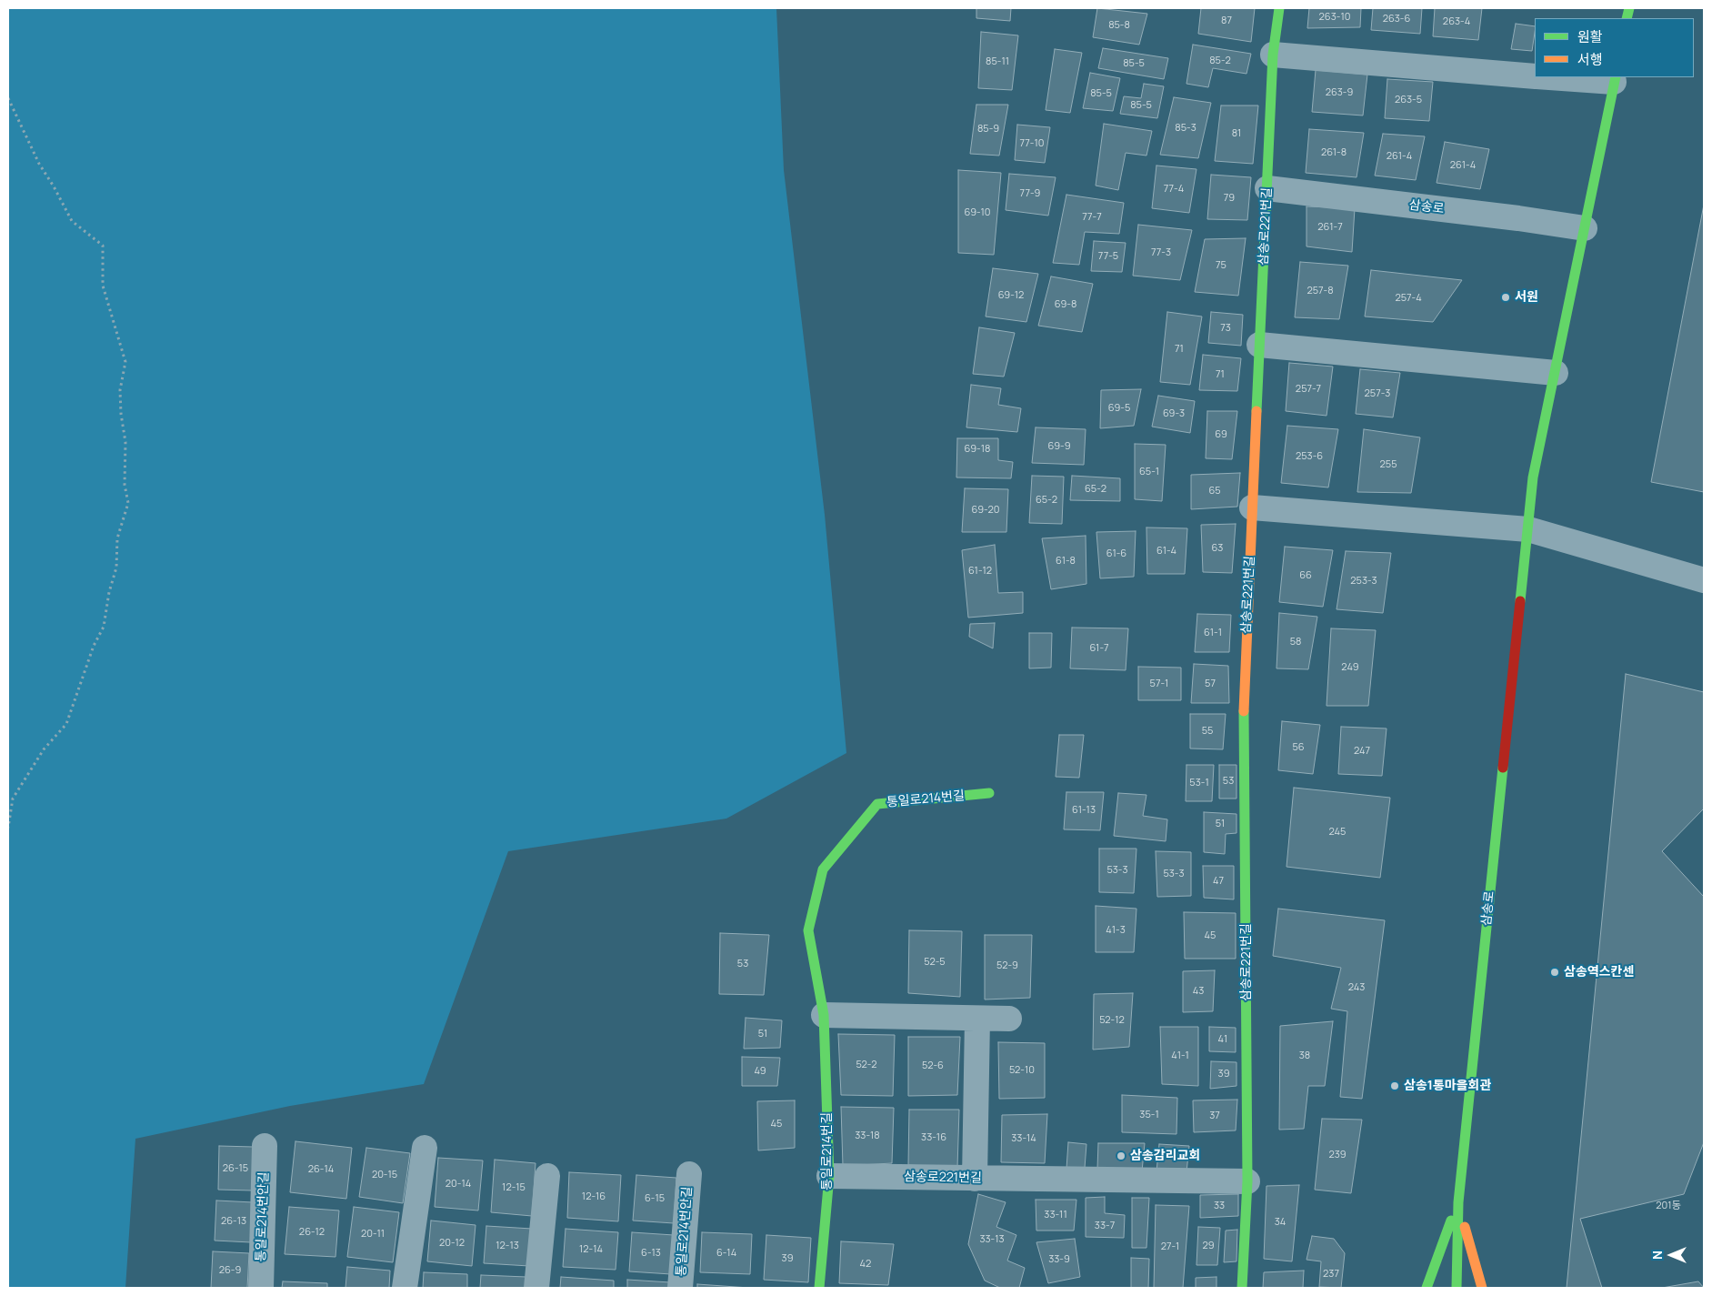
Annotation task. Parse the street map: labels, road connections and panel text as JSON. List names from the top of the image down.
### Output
{
  "streets": {
    "street": [
      "삼송로",
      "삼송로221번길",
      "통일로214번길",
      "통일로214번안길"
    ]
  },
  "crossings": [
    ["삼송로", "삼송로221번길"],
    ["삼송로221번길", "통일로214번길"]
  ],
  "places": [
    "서원",
    "삼송역스칸센",
    "삼송1통마을회관",
    "삼송감리교회"
  ],
  "house_numbers": [
    "263-10",
    "263-6",
    "87",
    "263-4",
    "85-8",
    "85-2",
    "85-11",
    "85-5",
    "263-9",
    "85-5",
    "263-5",
    "85-5",
    "85-3",
    "85-9",
    "81",
    "77-10",
    "261-8",
    "261-4",
    "261-4",
    "77-4",
    "77-9",
    "79",
    "69-10",
    "77-7",
    "261-7",
    "77-3",
    "77-5",
    "75",
    "257-8",
    "69-12",
    "257-4",
    "69-8",
    "73",
    "71",
    "71",
    "257-7",
    "257-3",
    "69-5",
    "69-3",
    "69",
    "69-9",
    "69-18",
    "253-6",
    "255",
    "65-1",
    "65-2",
    "65",
    "65-2",
    "69-20",
    "63",
    "61-4",
    "61-6",
    "61-8",
    "61-12",
    "66",
    "253-3",
    "61-1",
    "58",
    "61-7",
    "249",
    "57-1",
    "57",
    "55",
    "56",
    "247",
    "53",
    "53-1",
    "61-13",
    "51",
    "245",
    "53-3",
    "53-3",
    "47",
    "41-3",
    "45",
    "52-5",
    "53",
    "52-9",
    "243",
    "43",
    "52-12",
    "51",
    "41",
    "41-1",
    "38",
    "52-2",
    "52-6",
    "52-10",
    "49",
    "39",
    "35-1",
    "37",
    "45",
    "33-18",
    "33-16",
    "33-14",
    "239",
    "26-15",
    "26-14",
    "20-15",
    "20-14",
    "12-15",
    "12-16",
    "6-15",
    "33",
    "201동",
    "33-11",
    "26-13",
    "34",
    "33-7",
    "26-12",
    "20-11",
    "33-13",
    "20-12",
    "12-13",
    "29",
    "27-1",
    "12-14",
    "6-13",
    "6-14",
    "39",
    "33-9",
    "42",
    "26-9",
    "237"
  ],
  "legend": ["원활", "서행"],
  "north": "left"
}
